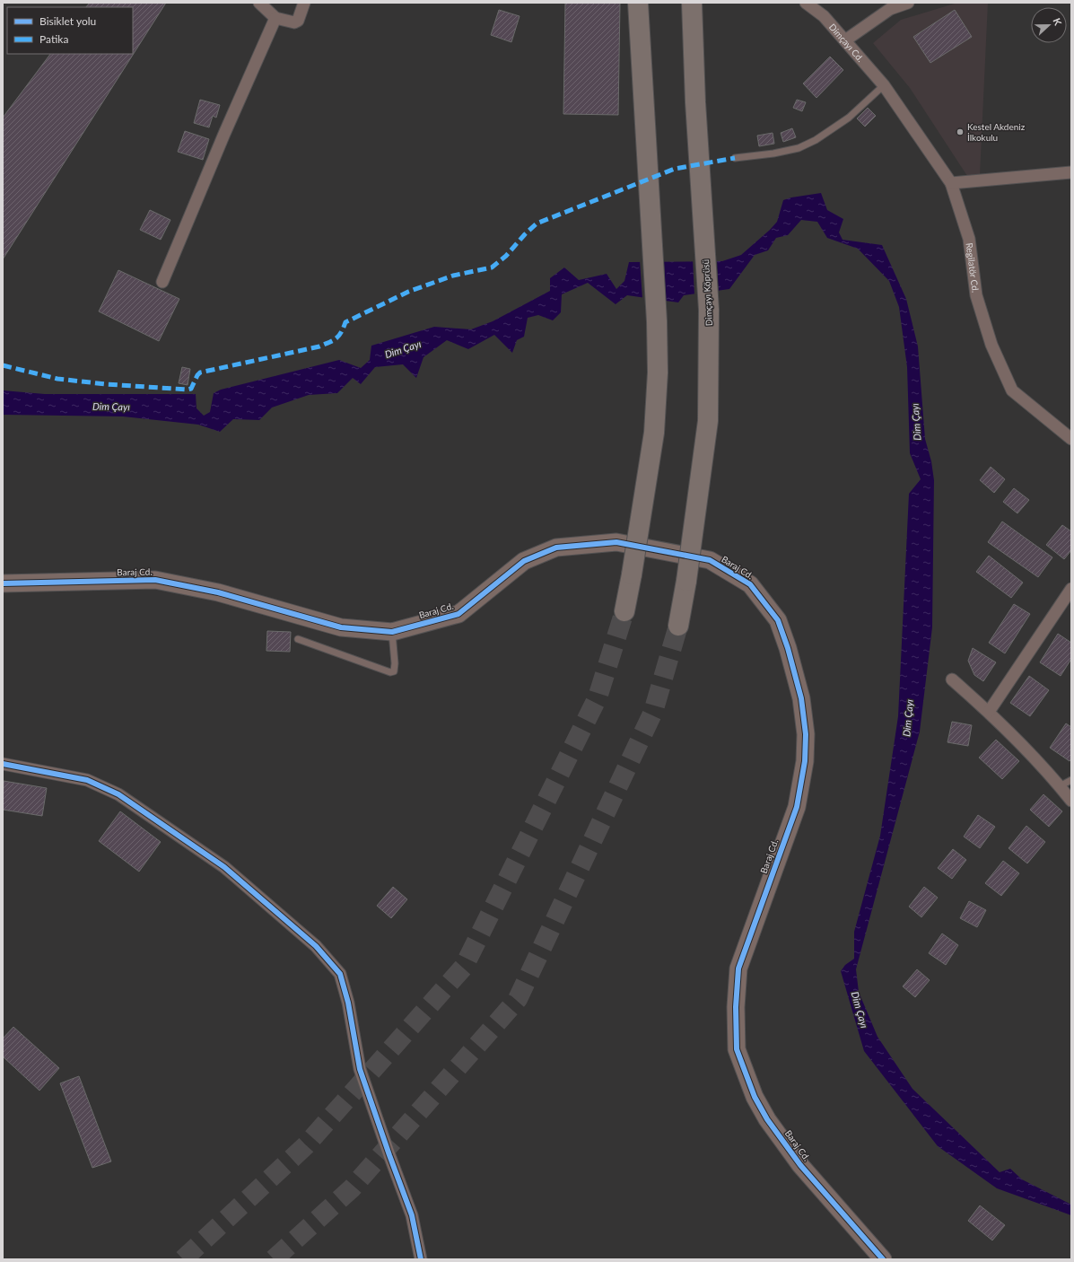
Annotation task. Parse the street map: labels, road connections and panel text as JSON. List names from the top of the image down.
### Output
{
  "streets": {
    "highway": ["Dimçayı Köprüsü"],
    "street": ["Dimçayı Cd.", "Regilatör Cd.", "Baraj Cd."]
  },
  "crossings": [
    ["Dimçayı Cd.", "Regilatör Cd."]
  ],
  "water": ["Dim Çayı"],
  "places": ["Kestel Akdeniz İlkokulu"],
  "legend": ["Bisiklet yolu", "Patika"],
  "north": "right"
}
